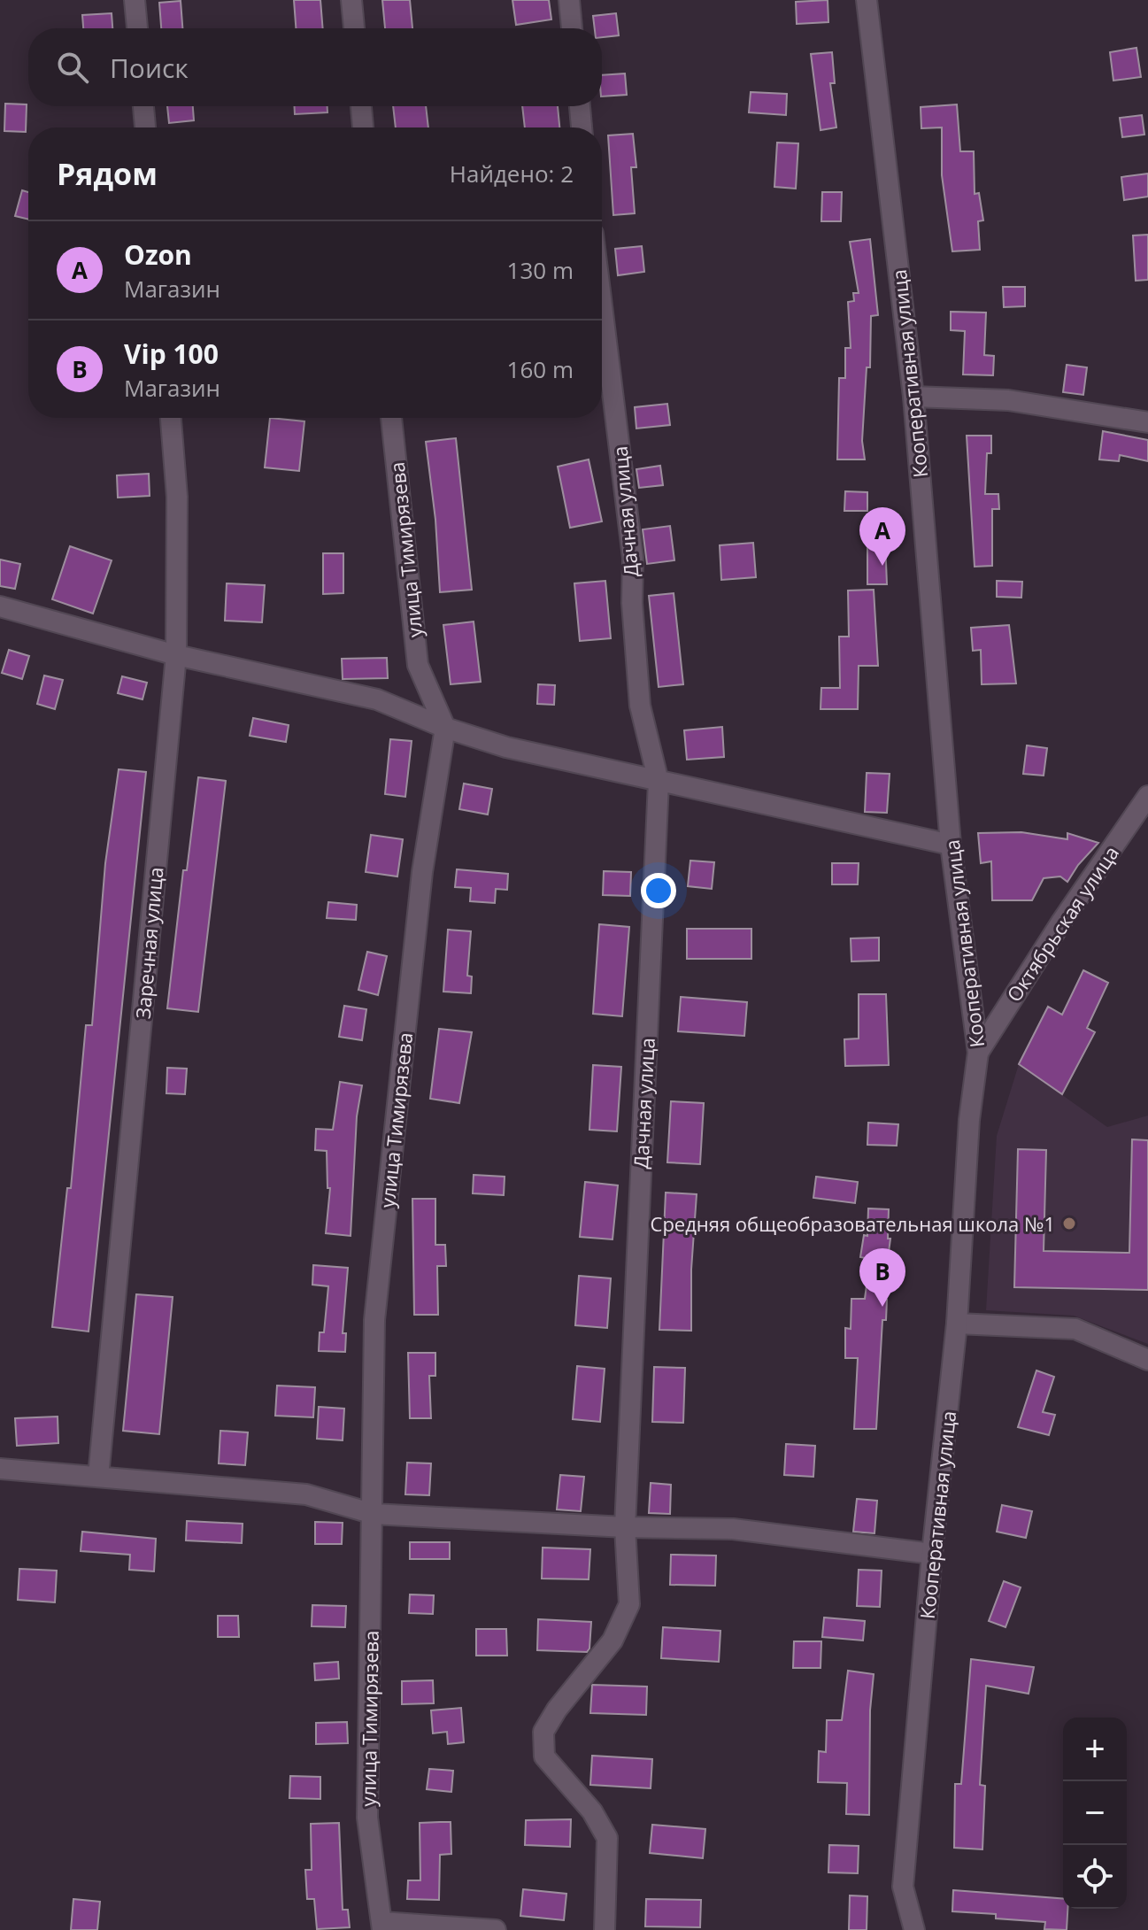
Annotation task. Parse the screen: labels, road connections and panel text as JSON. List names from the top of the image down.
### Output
{
  "streets": {
    "street": [
      "Кооперативная улица",
      "Дачная улица",
      "улица Тимирязева",
      "Октябрьская улица",
      "Заречная улица"
    ]
  },
  "crossings": [
    ["Кооперативная улица", "Октябрьская улица"]
  ],
  "places": ["Средняя общеобразовательная школа №1"],
  "page": {
    "search": "Поиск",
    "heading": ["Рядом", "Найдено: 2"],
    "list": [
      {
        "mark": "A",
        "name": "Ozon",
        "note": "Магазин",
        "value": "130 m"
      },
      {
        "mark": "B",
        "name": "Vip 100",
        "note": "Магазин",
        "value": "160 m"
      }
    ],
    "pins": ["A", "B"],
    "map_buttons": ["+", "−"]
  }
}
